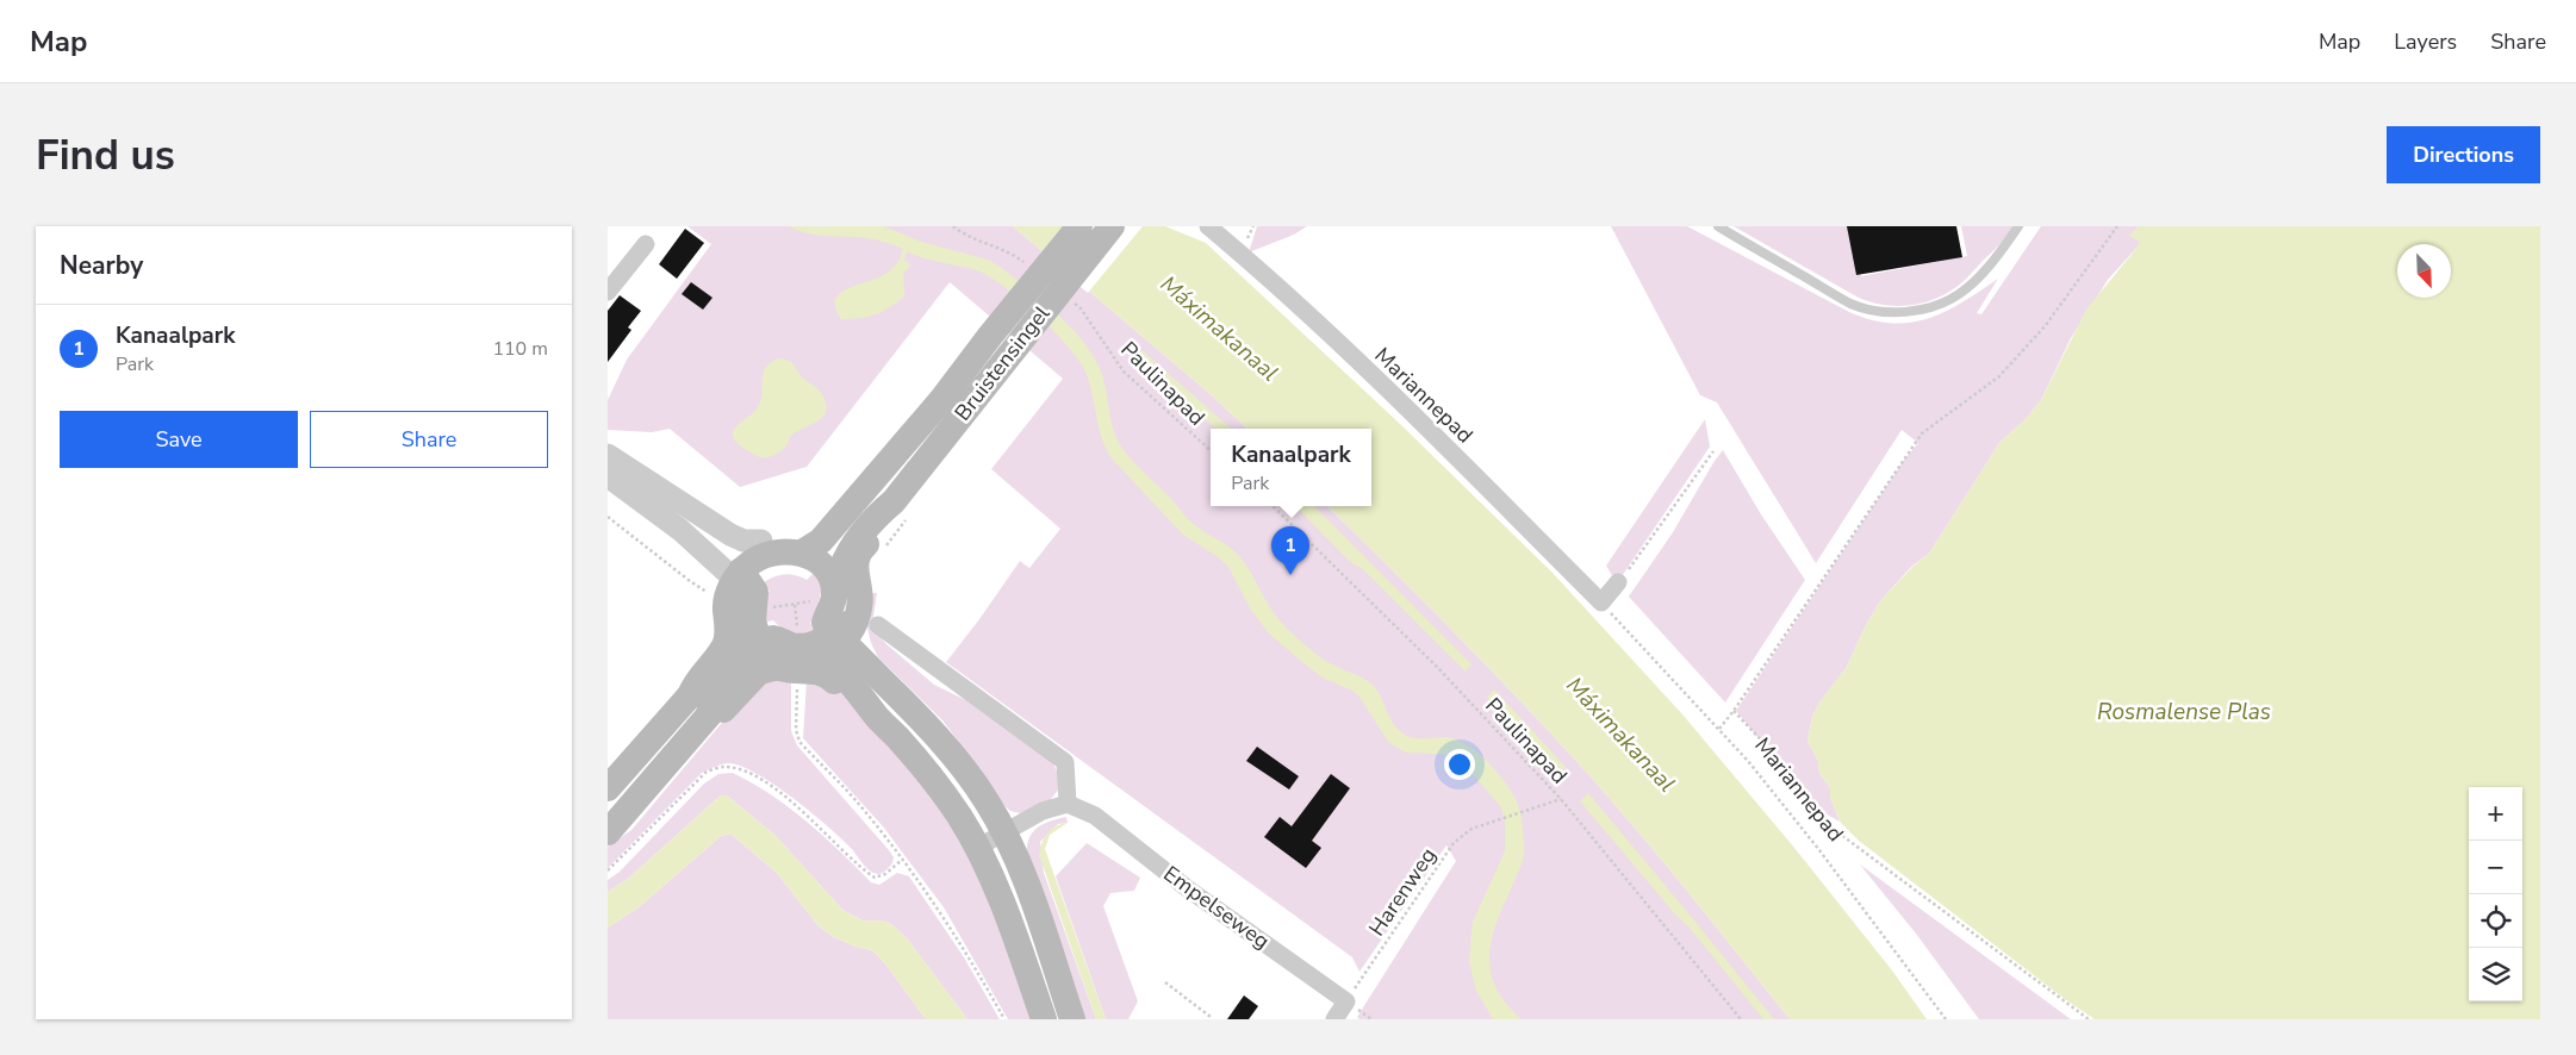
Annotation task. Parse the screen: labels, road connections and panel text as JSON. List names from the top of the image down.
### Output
{
  "streets": {
    "main road": ["Bruistensingel"],
    "street": ["Mariannepad", "Empelseweg"],
    "path": ["Paulinapad", "Harenweg"]
  },
  "crossings": [
    ["Paulinapad", "Harenweg"],
    ["Harenweg", "Empelseweg"]
  ],
  "water": ["Máximakanaal", "Rosmalense Plas"],
  "north": "bottom right",
  "page": {
    "header": "Map",
    "nav": ["Map", "Layers", "Share"],
    "buttons": [
      "Directions",
      ["Save", "Share"]
    ],
    "title": "Find us",
    "heading": "Nearby",
    "list": [
      {
        "mark": "1",
        "name": "Kanaalpark",
        "note": "Park",
        "value": "110 m"
      }
    ],
    "popup": ["Kanaalpark", "Park"],
    "pins": "1",
    "map_buttons": ["+", "−"]
  }
}
